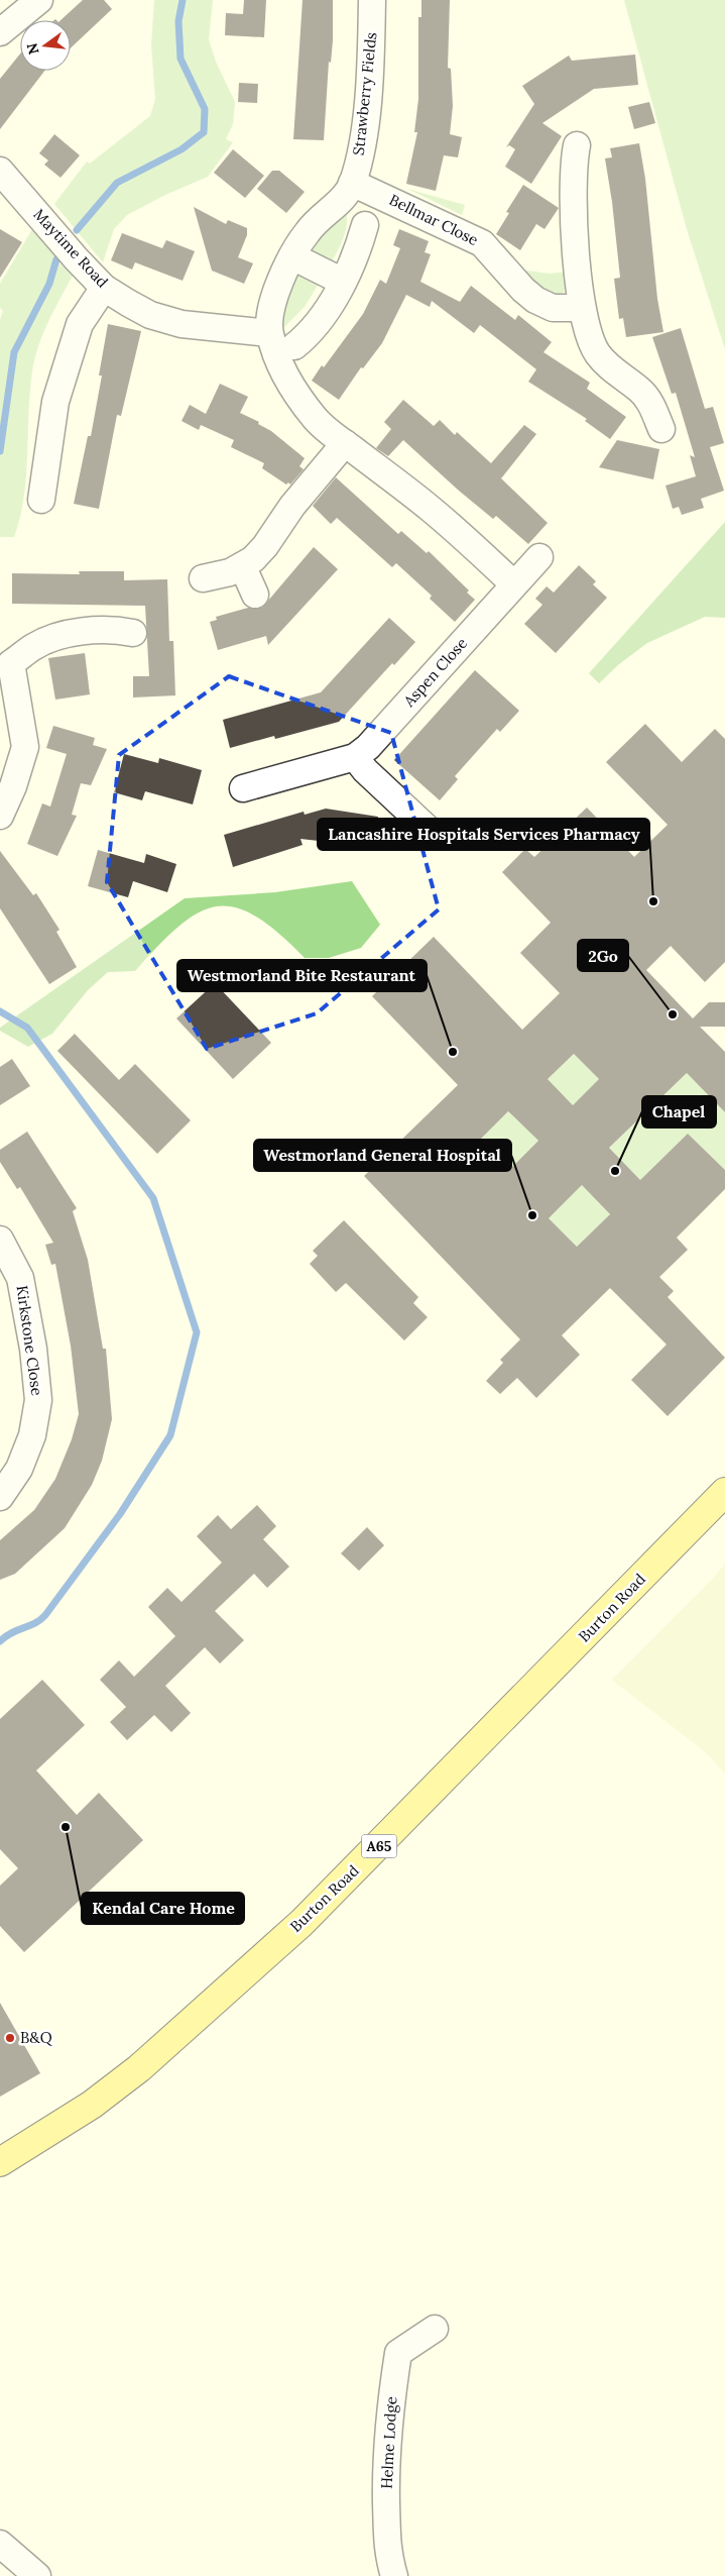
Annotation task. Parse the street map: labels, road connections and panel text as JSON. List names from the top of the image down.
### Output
{
  "streets": {
    "main road": ["Burton Road", "A65"],
    "street": [
      "Strawberry Fields",
      "Bellmar Close",
      "Maytime Road",
      "Aspen Close",
      "Kirkstone Close",
      "Helme Lodge"
    ]
  },
  "crossings": [
    ["Strawberry Fields", "Bellmar Close"],
    ["Strawberry Fields", "Maytime Road"]
  ],
  "places": [
    "Lancashire Hospitals Services Pharmacy",
    "2Go",
    "Westmorland Bite Restaurant",
    "Chapel",
    "Westmorland General Hospital",
    "Kendal Care Home",
    "B&Q"
  ],
  "north": "left"
}
